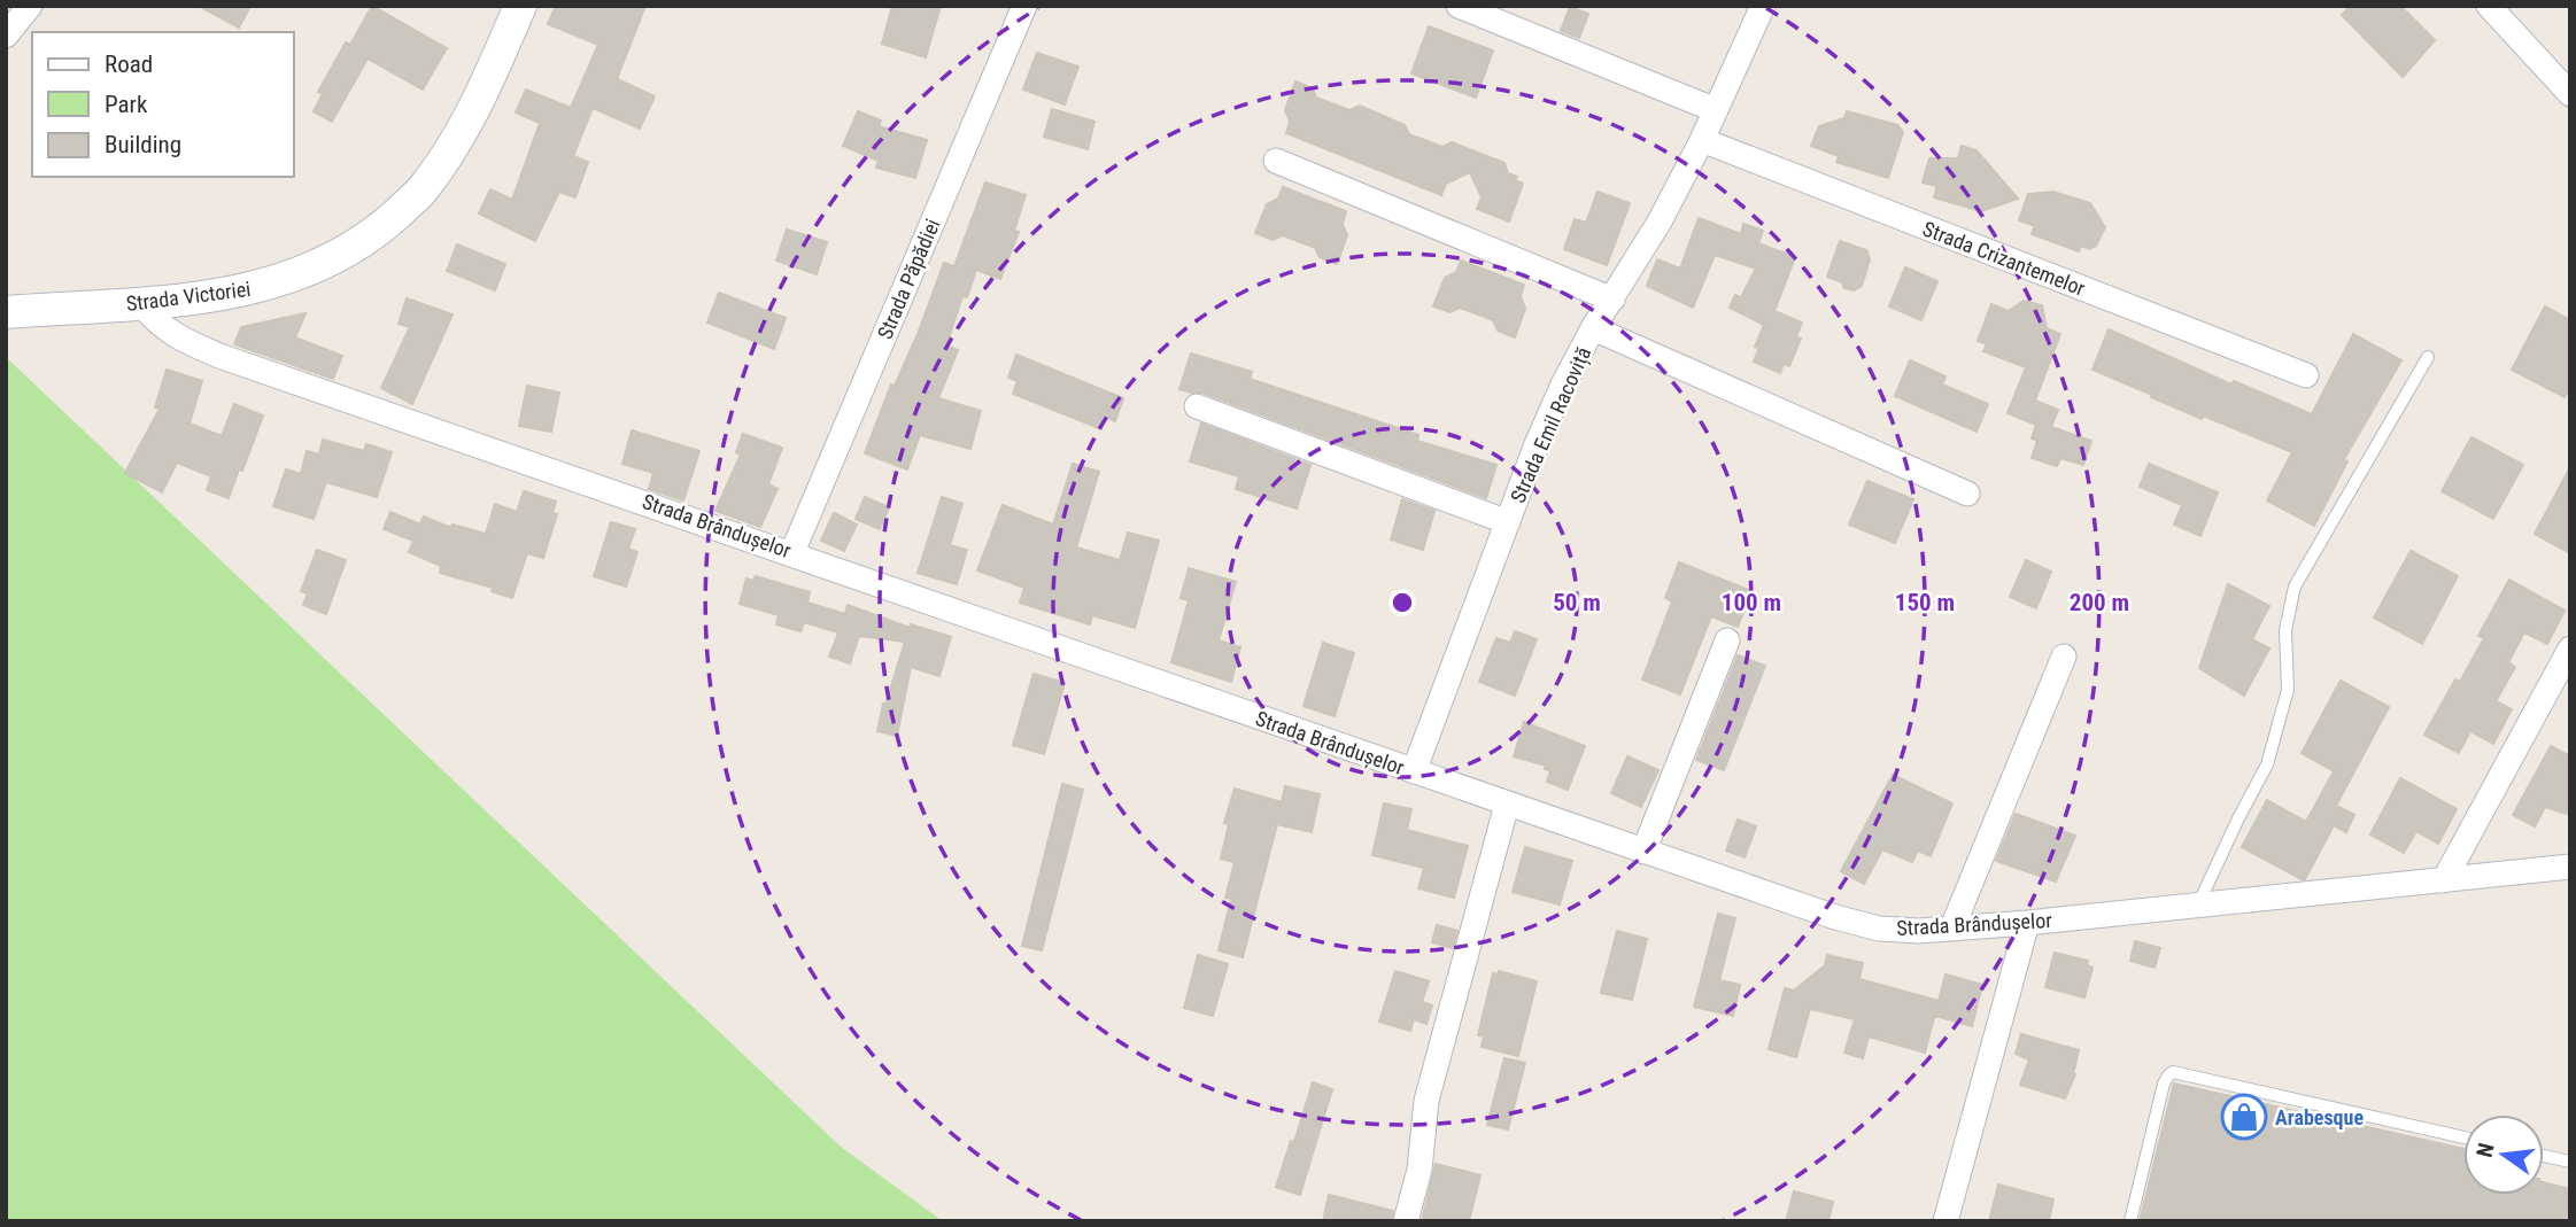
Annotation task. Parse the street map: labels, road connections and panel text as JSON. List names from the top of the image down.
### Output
{
  "streets": {
    "street": [
      "Strada Crizantemelor",
      "Strada Păpădiei",
      "Strada Victoriei",
      "Strada Emil Racoviță",
      "Strada Brândușelor"
    ]
  },
  "crossings": [
    ["Strada Crizantemelor", "Strada Emil Racoviță"],
    ["Strada Păpădiei", "Strada Brândușelor"],
    ["Strada Victoriei", "Strada Brândușelor"],
    ["Strada Emil Racoviță", "Strada Brândușelor"]
  ],
  "places": {
    "shop": ["Arabesque"]
  },
  "legend": ["Road", "Park", "Building"],
  "north": "left",
  "rings": [
    "50 m",
    "100 m",
    "150 m",
    "200 m"
  ]
}
